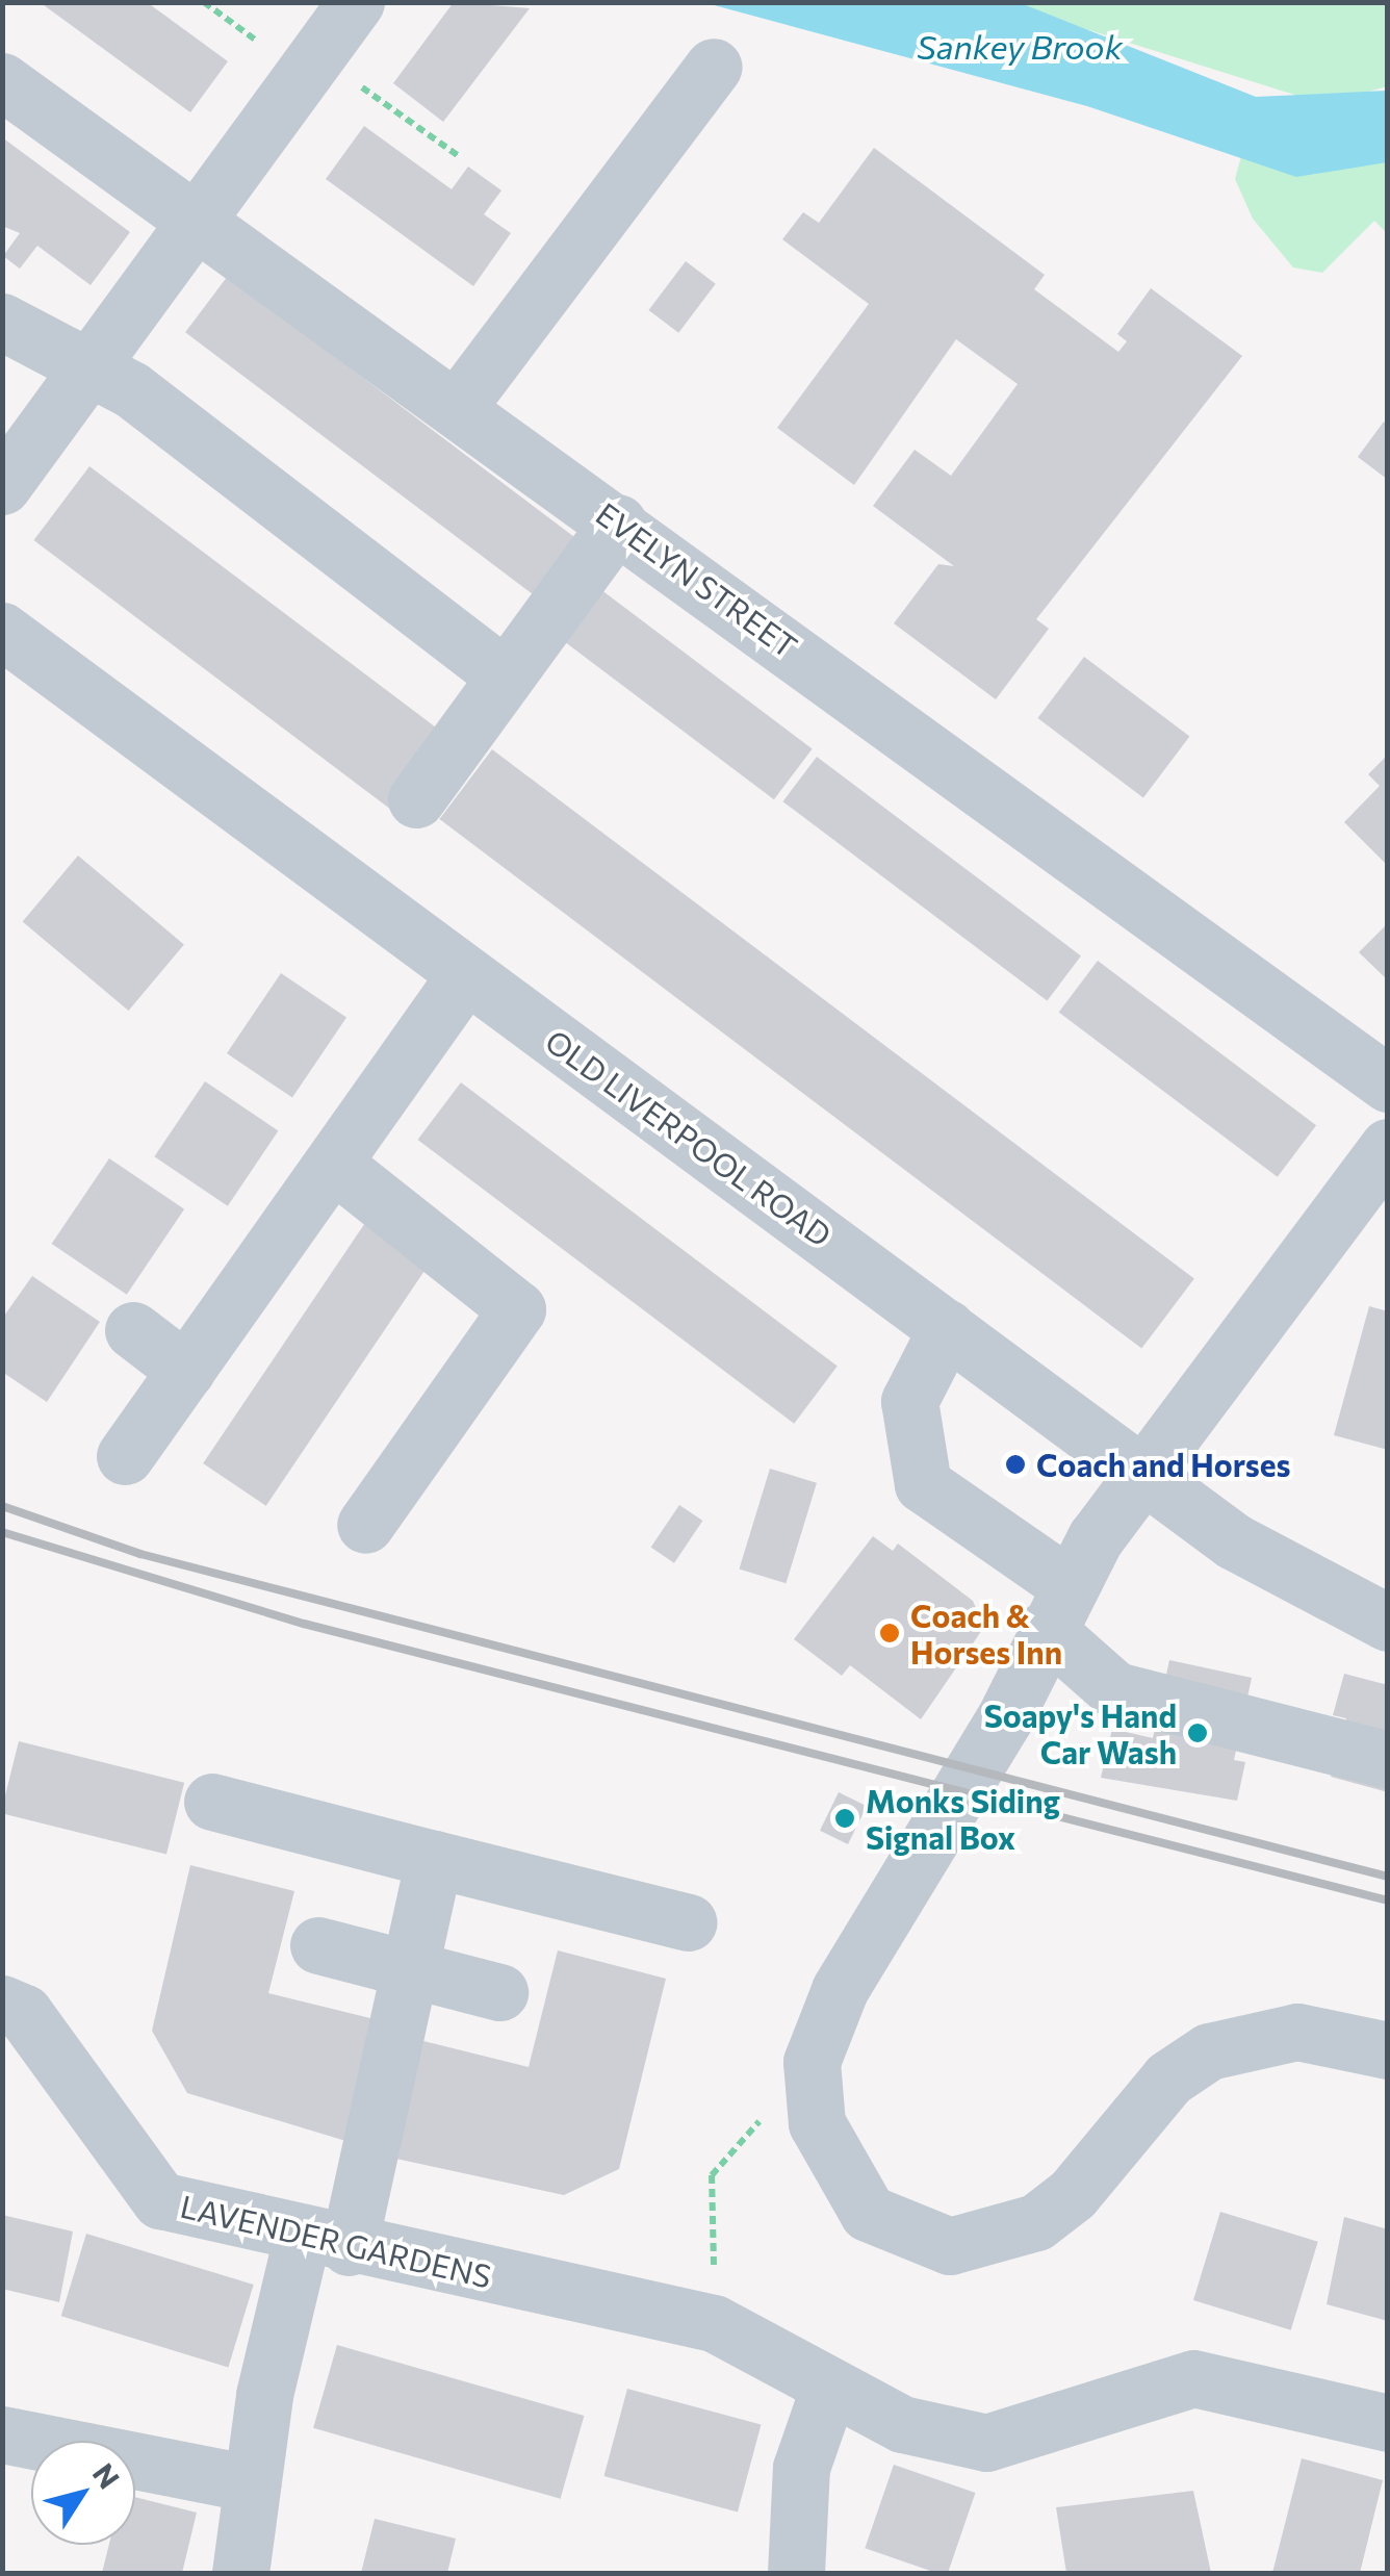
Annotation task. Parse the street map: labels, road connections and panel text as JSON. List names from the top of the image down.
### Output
{
  "streets": {
    "street": ["EVELYN STREET", "OLD LIVERPOOL ROAD", "LAVENDER GARDENS"]
  },
  "water": ["Sankey Brook"],
  "places": [
    "Coach and Horses",
    "Coach & Horses Inn",
    "Soapy's Hand Car Wash",
    "Monks Siding Signal Box"
  ],
  "north": "top right"
}
